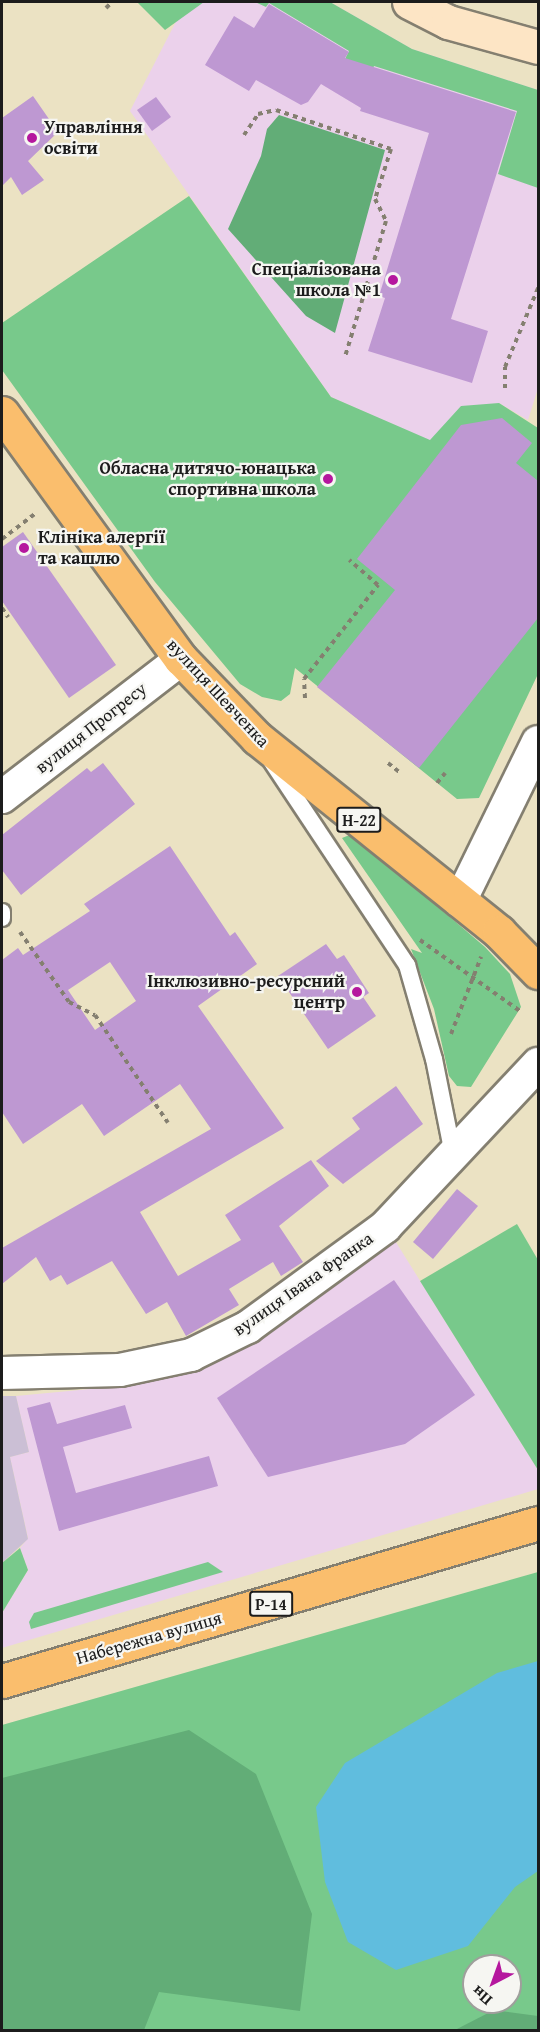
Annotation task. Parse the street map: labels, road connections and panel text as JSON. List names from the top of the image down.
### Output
{
  "streets": {
    "main road": [
      "вулиця Шевченка",
      "Н-22",
      "Р-14",
      "Набережна вулиця"
    ],
    "street": ["вулиця Прогресу", "вулиця Івана Франка"]
  },
  "crossings": [
    ["вулиця Шевченка", "вулиця Прогресу"]
  ],
  "places": [
    "Управління освіти",
    "Спеціалізована школа №1",
    "Обласна дитячо-юнацька спортивна школа",
    "Клініка алергії та кашлю",
    "Інклюзивно-ресурсний центр"
  ],
  "north": "bottom left"
}
